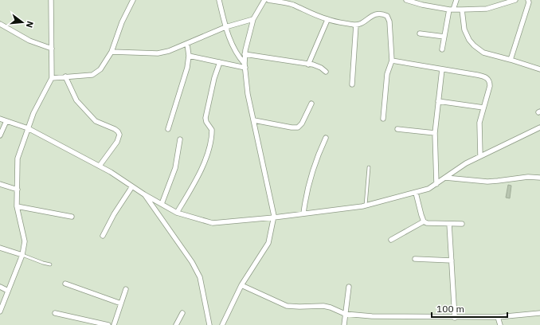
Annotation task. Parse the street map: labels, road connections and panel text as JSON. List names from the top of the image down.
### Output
{
  "scale_bar": "100 m",
  "north": "right"
}
